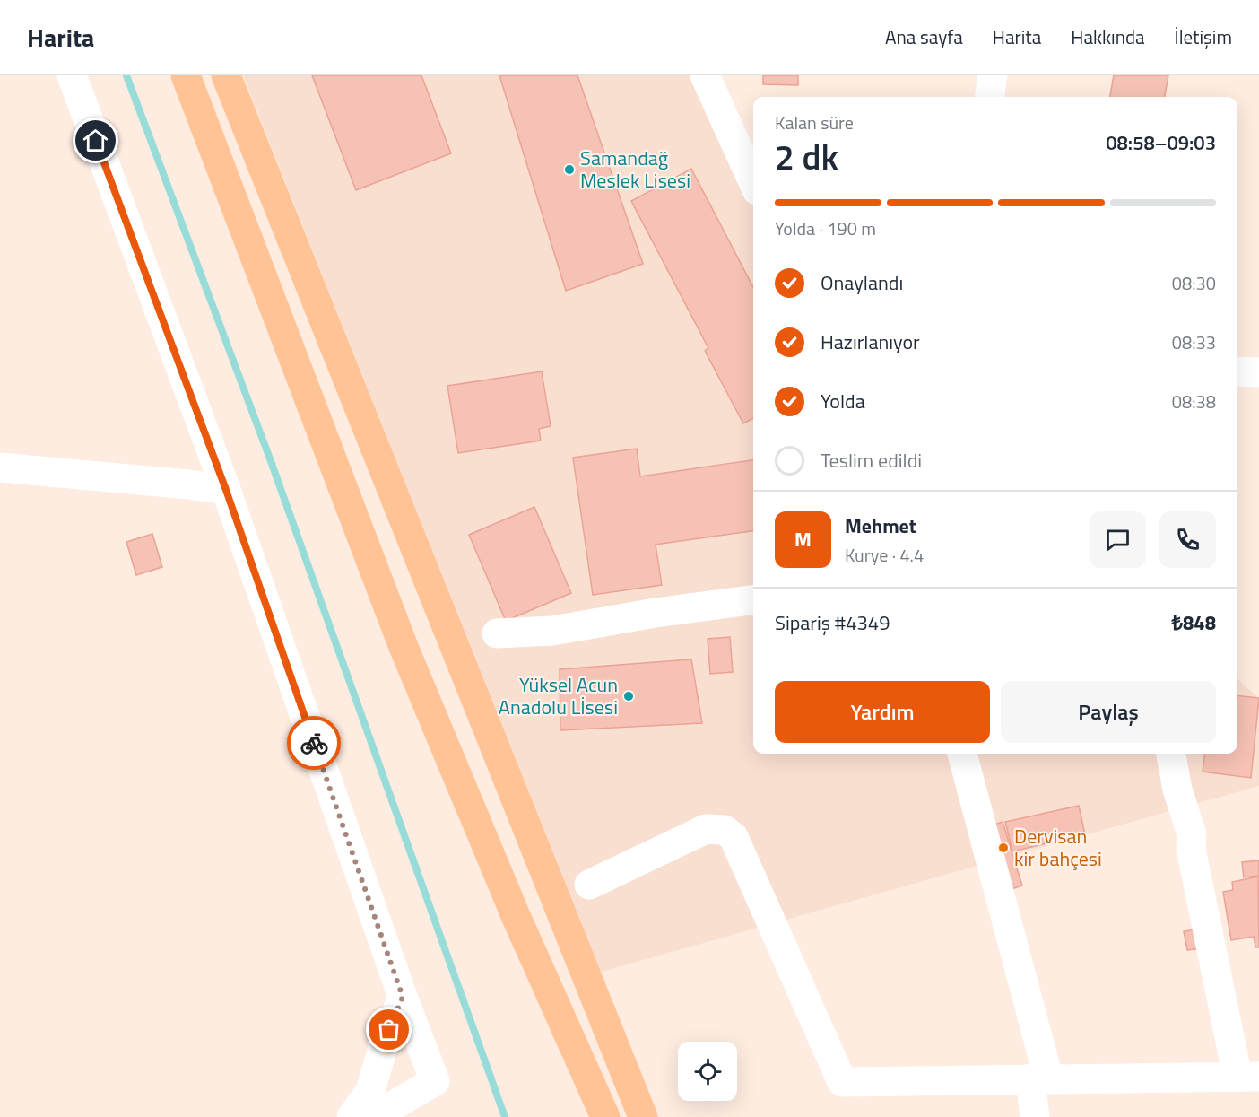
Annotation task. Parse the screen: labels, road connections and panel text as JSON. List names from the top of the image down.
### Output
{
  "places": ["Samandağ Meslek Lisesi", "Yüksel Acun Anadolu Lİsesi", "Dervisan kir bahçesi"],
  "page": {
    "header": "Harita",
    "nav": [
      "Ana sayfa",
      "Harita",
      "Hakkında",
      "İletişim"
    ],
    "heading": ["2 dk", "Kalan süre", "08:58–09:03"],
    "panel": [
      "Mehmet",
      "Kurye · 4.4",
      "Sipariş #4349",
      "₺848"
    ],
    "bar": "Yolda · 190 m",
    "list": [
      ["Onaylandı", "08:30"],
      ["Hazırlanıyor", "08:33"],
      ["Yolda", "08:38"],
      "Teslim edildi"
    ],
    "round": "M",
    "buttons": ["Yardım", "Paylaş"]
  }
}
